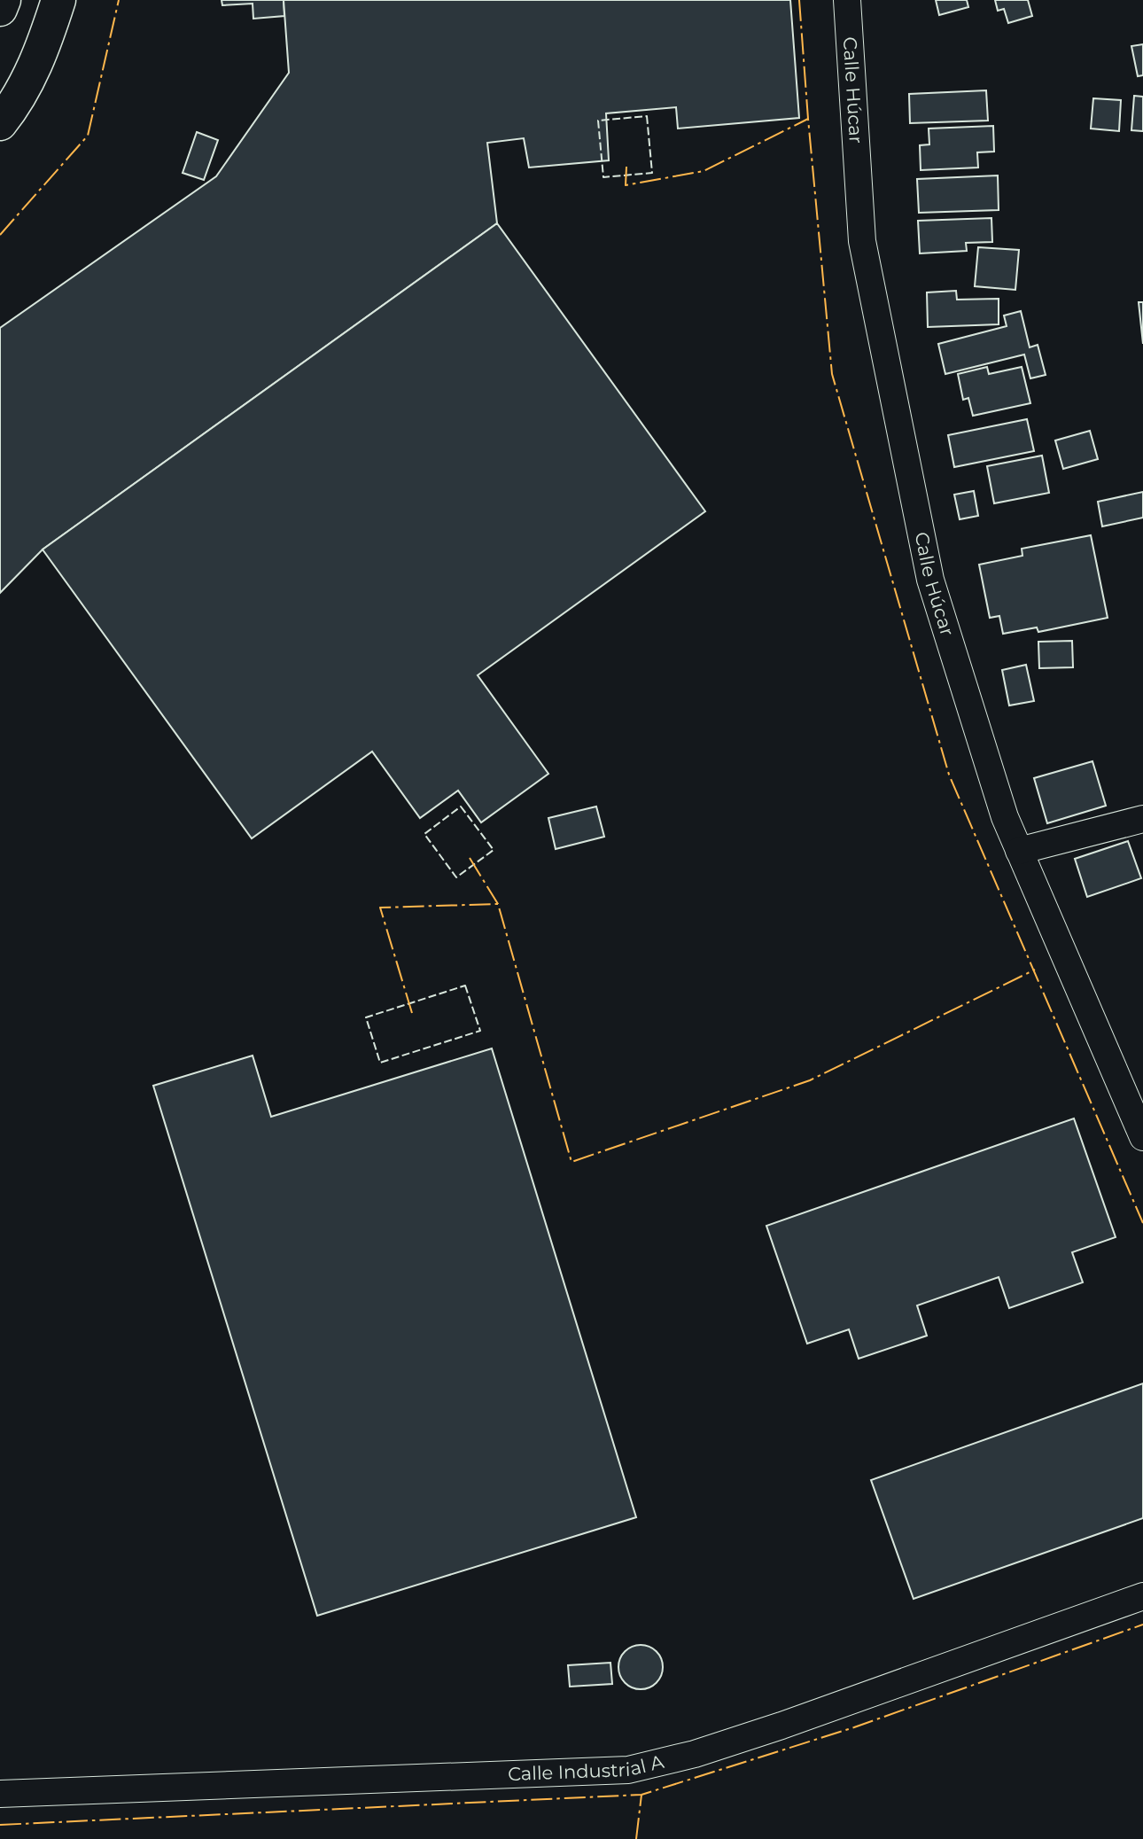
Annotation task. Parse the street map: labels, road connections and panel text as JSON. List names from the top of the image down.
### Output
{
  "streets": {
    "street": ["Calle Húcar", "Calle Industrial A"]
  }
}
